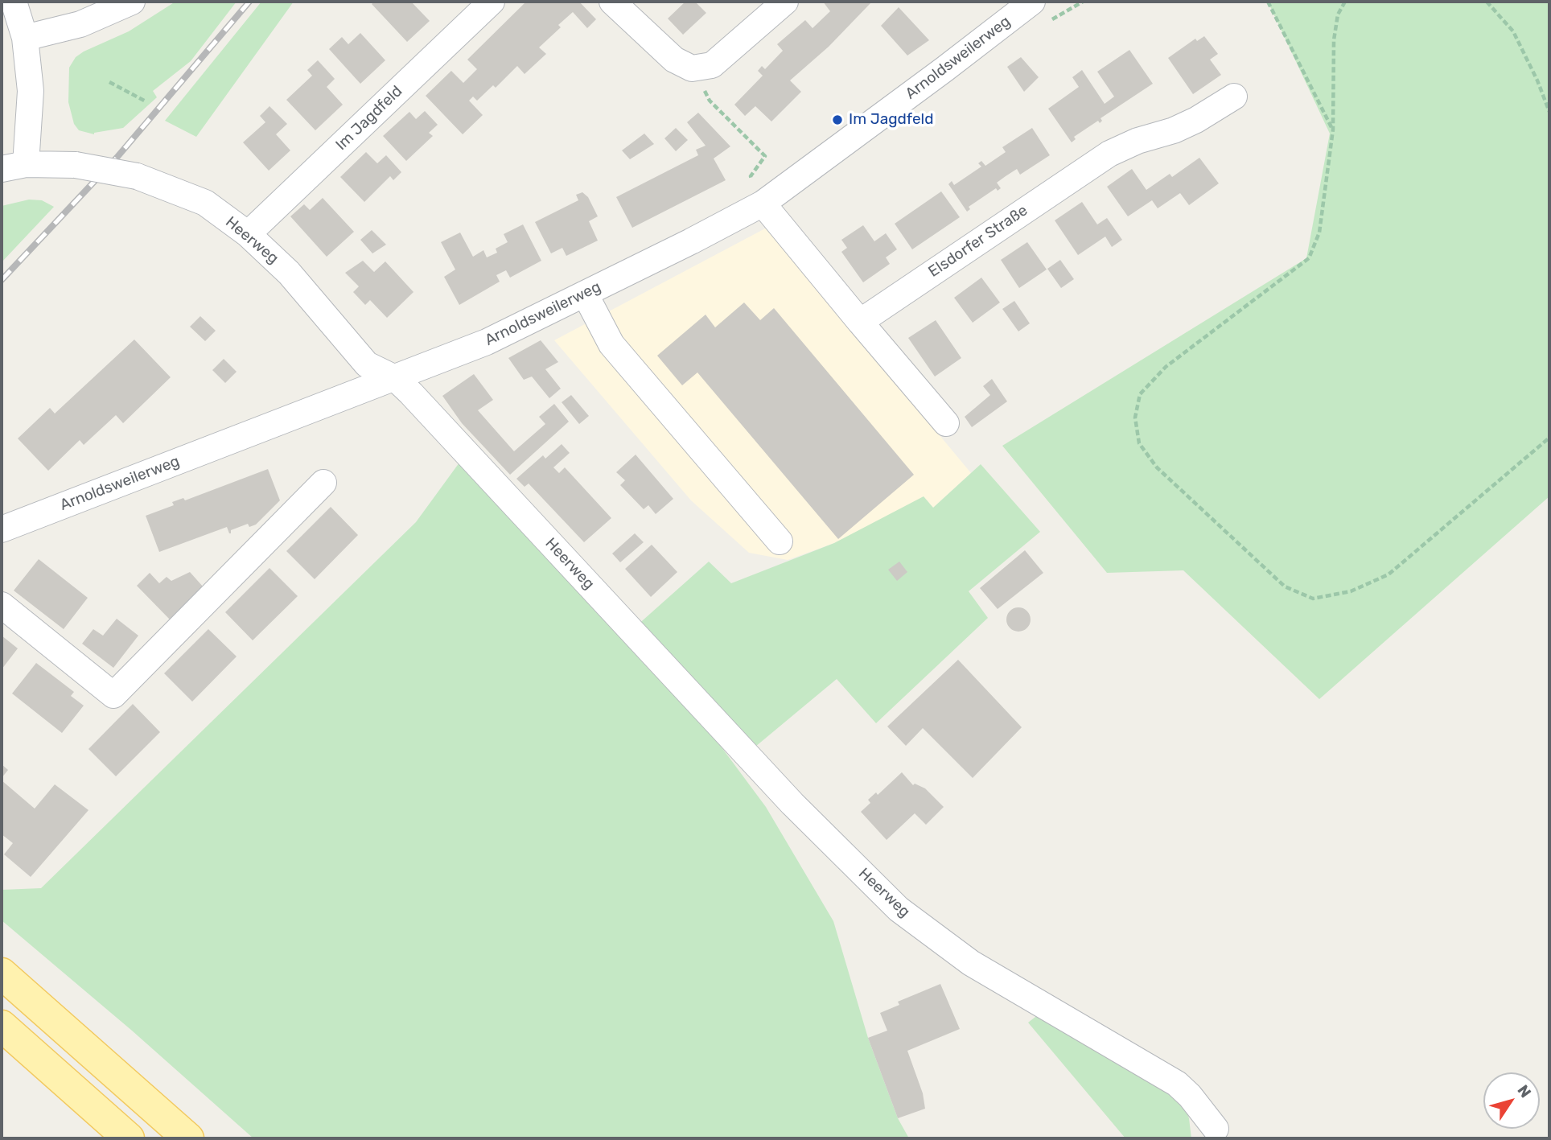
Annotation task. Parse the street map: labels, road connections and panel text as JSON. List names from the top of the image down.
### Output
{
  "streets": {
    "street": [
      "Arnoldsweilerweg",
      "Im Jagdfeld",
      "Heerweg",
      "Elsdorfer Straße"
    ]
  },
  "crossings": [
    ["Arnoldsweilerweg", "Heerweg"],
    ["Im Jagdfeld", "Heerweg"]
  ],
  "places": ["Im Jagdfeld"],
  "north": "top right"
}
